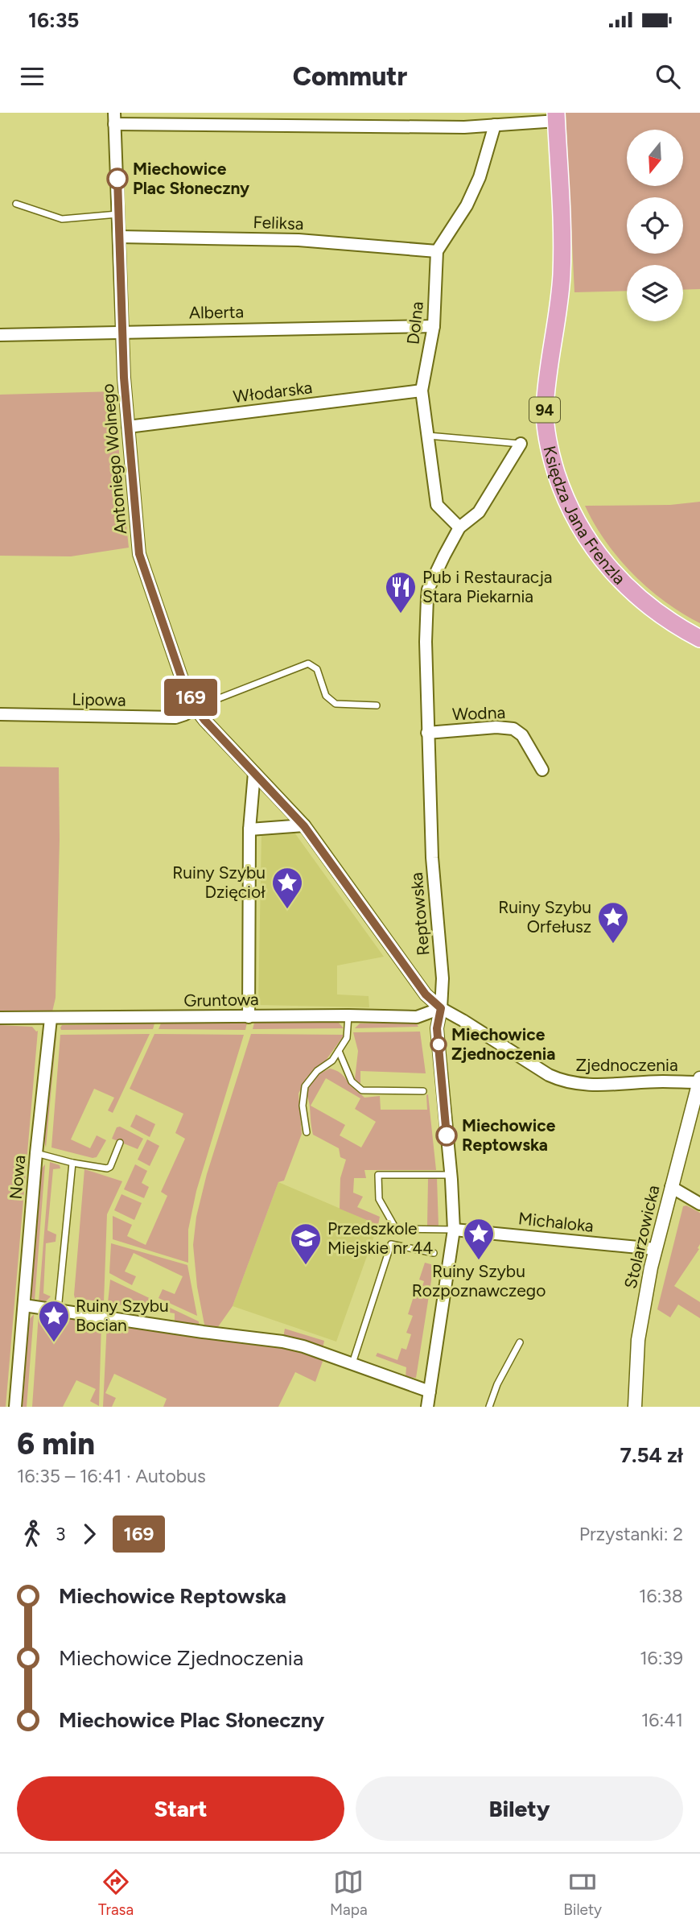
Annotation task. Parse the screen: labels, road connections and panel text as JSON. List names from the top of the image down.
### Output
{
  "streets": {
    "main road": ["94", "Księdza Jana Frenzla"],
    "street": [
      "Feliksa",
      "Alberta",
      "Dolna",
      "Włodarska",
      "Antoniego Wolnego",
      "Lipowa",
      "Wodna",
      "Reptowska",
      "Gruntowa",
      "Zjednoczenia",
      "Nowa",
      "Michaloka",
      "Stolarzowicka"
    ]
  },
  "crossings": [
    ["Feliksa", "Dolna"],
    ["Feliksa", "Antoniego Wolnego"],
    ["Alberta", "Dolna"],
    ["Alberta", "Antoniego Wolnego"],
    ["Dolna", "Włodarska"],
    ["Dolna", "Reptowska"],
    ["Włodarska", "Antoniego Wolnego"],
    ["Antoniego Wolnego", "Lipowa"],
    ["Antoniego Wolnego", "Reptowska"],
    ["Antoniego Wolnego", "Gruntowa"],
    ["Antoniego Wolnego", "Zjednoczenia"],
    ["Wodna", "Reptowska"],
    ["Reptowska", "Gruntowa"],
    ["Reptowska", "Zjednoczenia"],
    ["Reptowska", "Michaloka"],
    ["Gruntowa", "Zjednoczenia"],
    ["Gruntowa", "Nowa"],
    ["Zjednoczenia", "Stolarzowicka"],
    ["Michaloka", "Stolarzowicka"]
  ],
  "places": {
    "other": ["Miechowice Plac Słoneczny", "Miechowice Zjednoczenia", "Miechowice Reptowska"],
    "restaurant": ["Pub i Restauracja Stara Piekarnia"],
    "place": [
      "Ruiny Szybu Dzięcioł",
      "Ruiny Szybu Orfełusz",
      "Ruiny Szybu Rozpoznawczego",
      "Ruiny Szybu Bocian"
    ],
    "school or university": ["Przedszkole Miejskie nr 44"]
  },
  "lines": ["bus line 169"],
  "north": "bottom",
  "page": {
    "status": "16:35",
    "header": "Commutr",
    "on_map": "169",
    "heading": ["6 min", "16:35 – 16:41 · Autobus", "7.54 zł"],
    "legs": ["3", "169", "Przystanki: 2"],
    "list": [
      {
        "name": "Miechowice Reptowska",
        "value": "16:38"
      },
      {
        "name": "Miechowice Zjednoczenia",
        "value": "16:39"
      },
      {
        "name": "Miechowice Plac Słoneczny",
        "value": "16:41"
      }
    ],
    "buttons": ["Start", "Bilety"],
    "tabs": ["Trasa", "Mapa", "Bilety"]
  }
}
